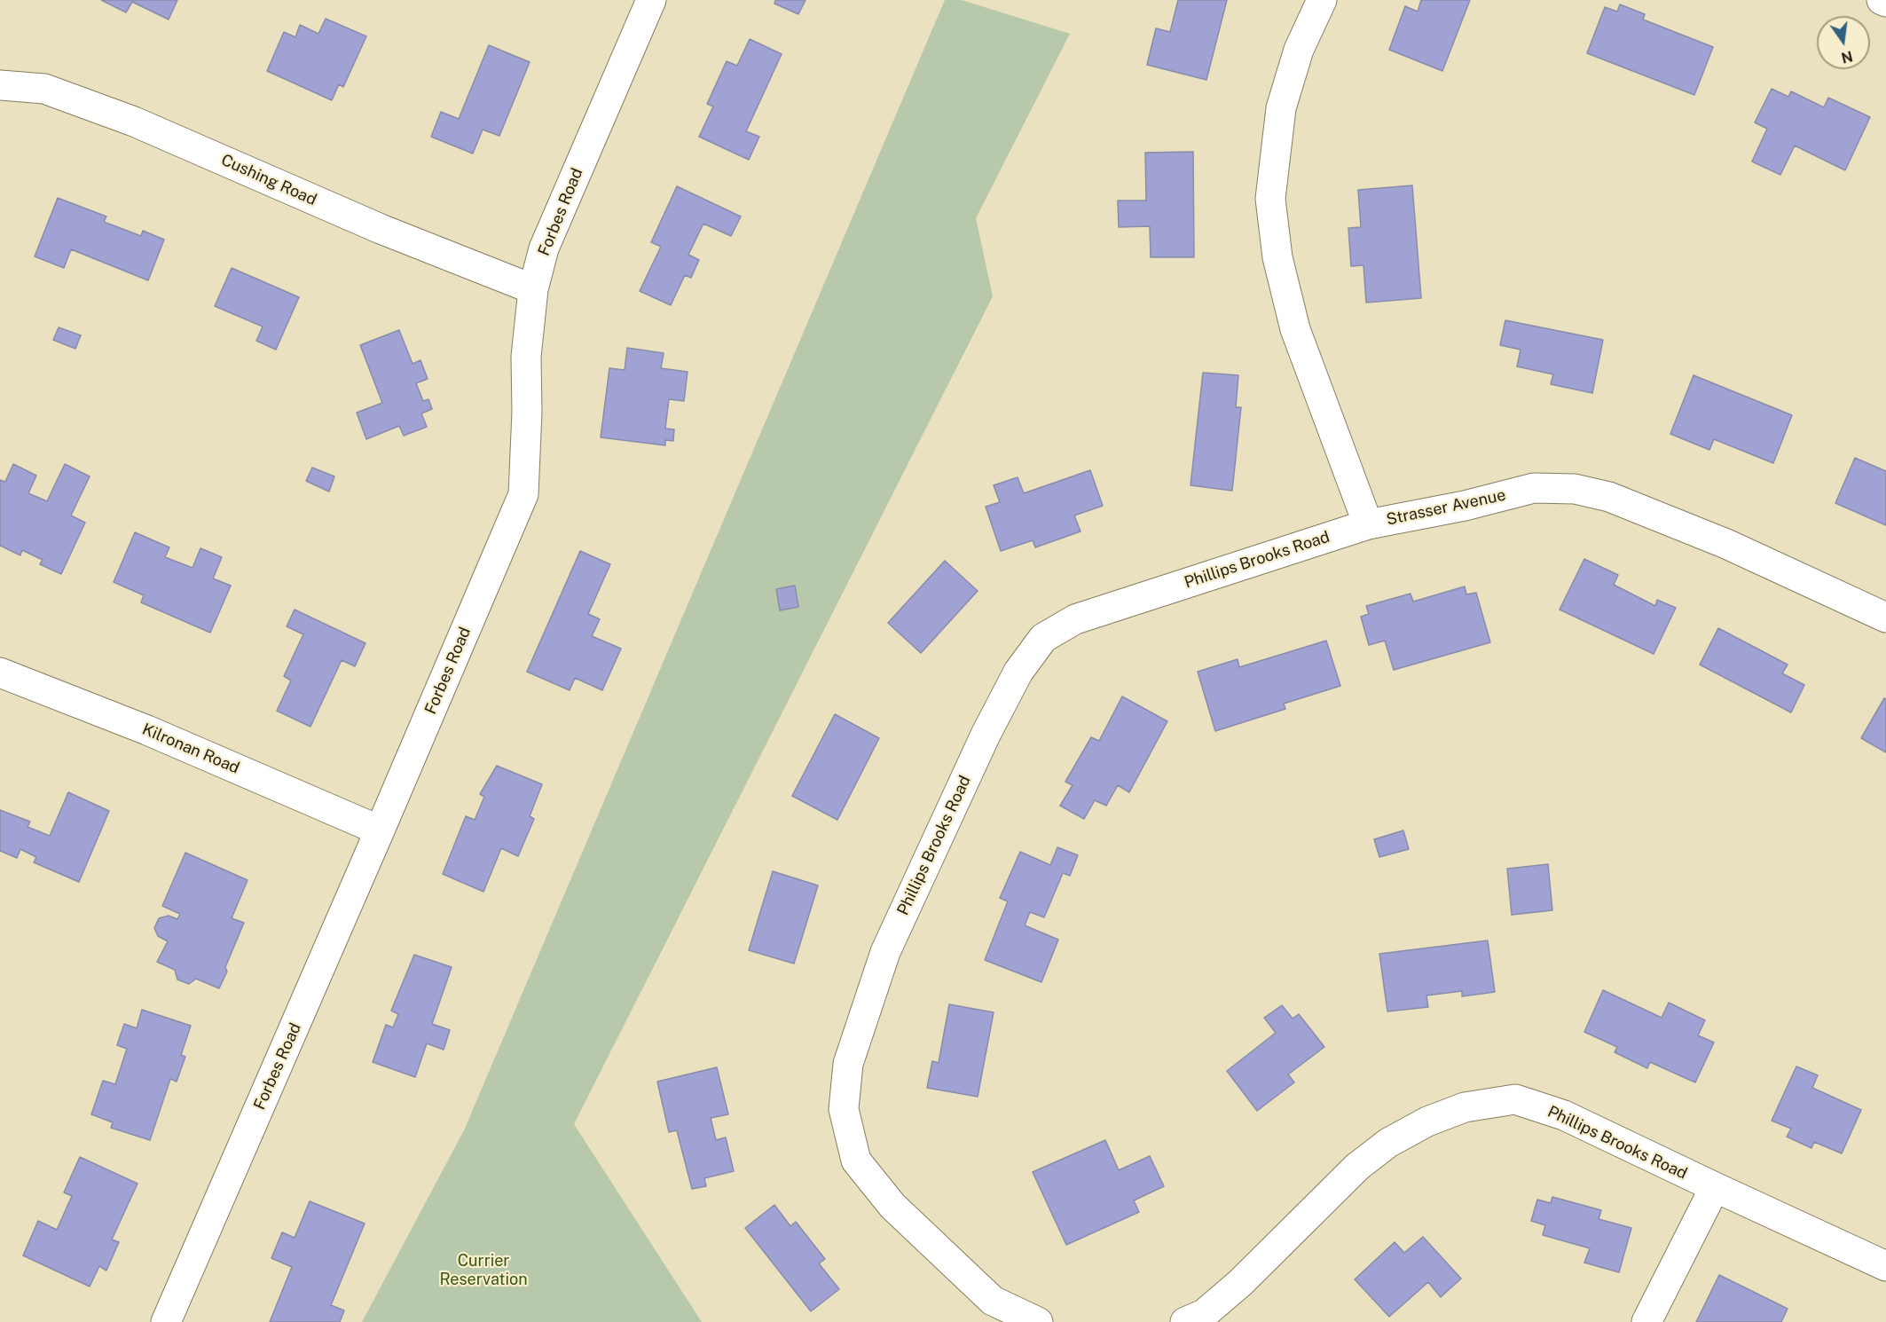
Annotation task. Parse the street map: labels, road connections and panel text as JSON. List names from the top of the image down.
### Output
{
  "streets": {
    "street": [
      "Cushing Road",
      "Forbes Road",
      "Strasser Avenue",
      "Phillips Brooks Road",
      "Kilronan Road"
    ]
  },
  "crossings": [
    ["Cushing Road", "Forbes Road"],
    ["Forbes Road", "Kilronan Road"],
    ["Strasser Avenue", "Phillips Brooks Road"]
  ],
  "parks": ["Currier Reservation"],
  "north": "bottom"
}
